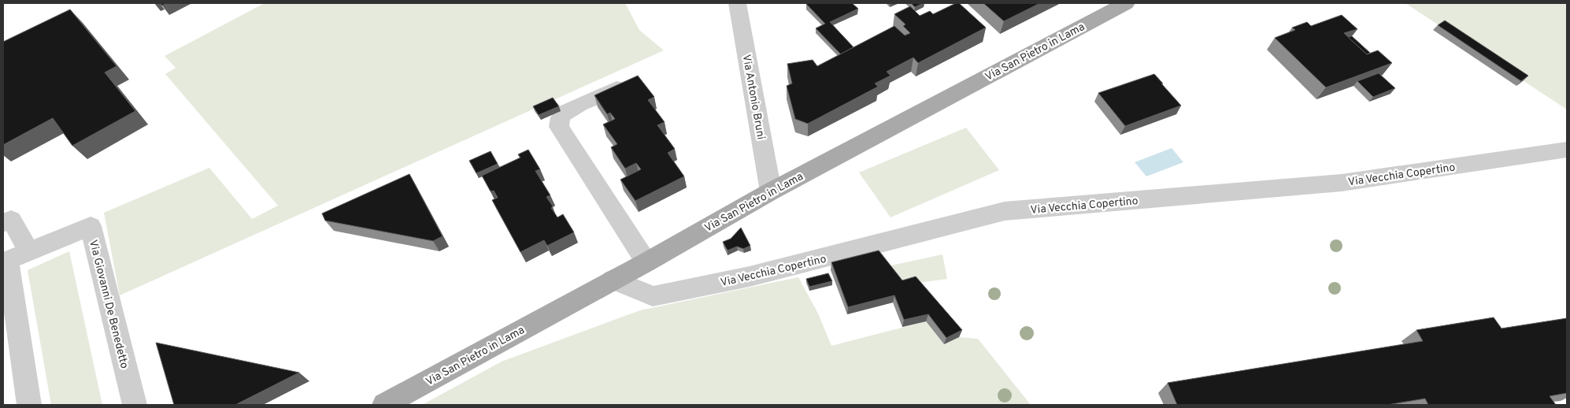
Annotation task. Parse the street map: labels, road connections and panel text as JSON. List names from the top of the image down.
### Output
{
  "streets": {
    "main road": ["Via San Pietro in Lama"],
    "street": ["Via Antonio Bruni", "Via Vecchia Copertino", "Via Giovanni De Benedetto"]
  },
  "crossings": [
    ["Via San Pietro in Lama", "Via Antonio Bruni"],
    ["Via San Pietro in Lama", "Via Vecchia Copertino"]
  ]
}
